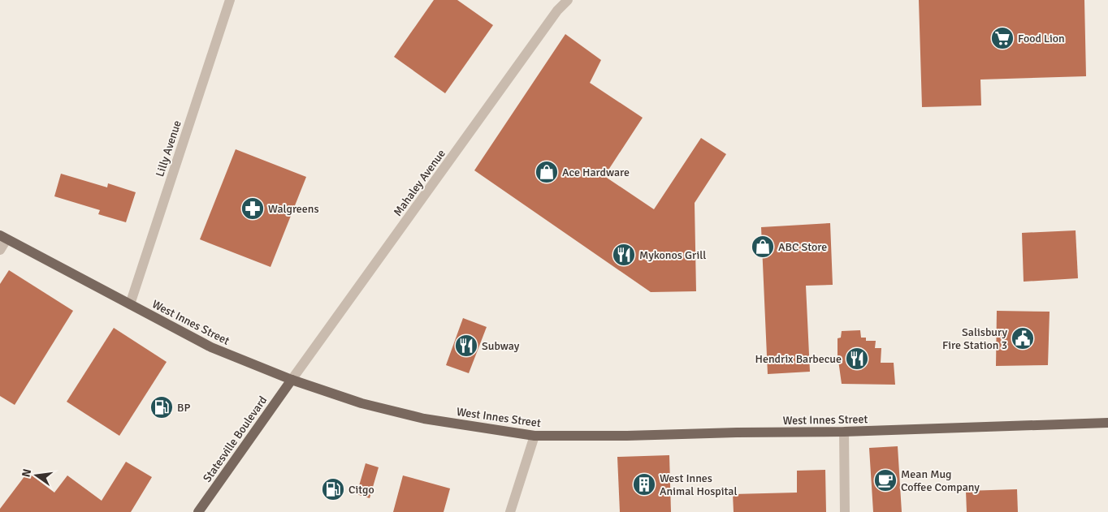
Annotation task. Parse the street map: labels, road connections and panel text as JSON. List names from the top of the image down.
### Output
{
  "streets": {
    "main road": ["West Innes Street", "Statesville Boulevard"],
    "street": ["Lilly Avenue", "Mahaley Avenue"]
  },
  "crossings": [
    ["Lilly Avenue", "West Innes Street"],
    ["Mahaley Avenue", "West Innes Street"],
    ["Mahaley Avenue", "Statesville Boulevard"],
    ["West Innes Street", "Statesville Boulevard"]
  ],
  "places": {
    "supermarket": ["Food Lion"],
    "shop": ["Ace Hardware", "ABC Store"],
    "pharmacy": ["Walgreens"],
    "restaurant": ["Mykonos Grill", "Subway", "Hendrix Barbecue"],
    "public building": ["Salisbury Fire Station 3"],
    "fuel station": ["BP", "Citgo"],
    "cafe": ["Mean Mug Coffee Company"],
    "building": ["West Innes Animal Hospital"]
  },
  "north": "left"
}
